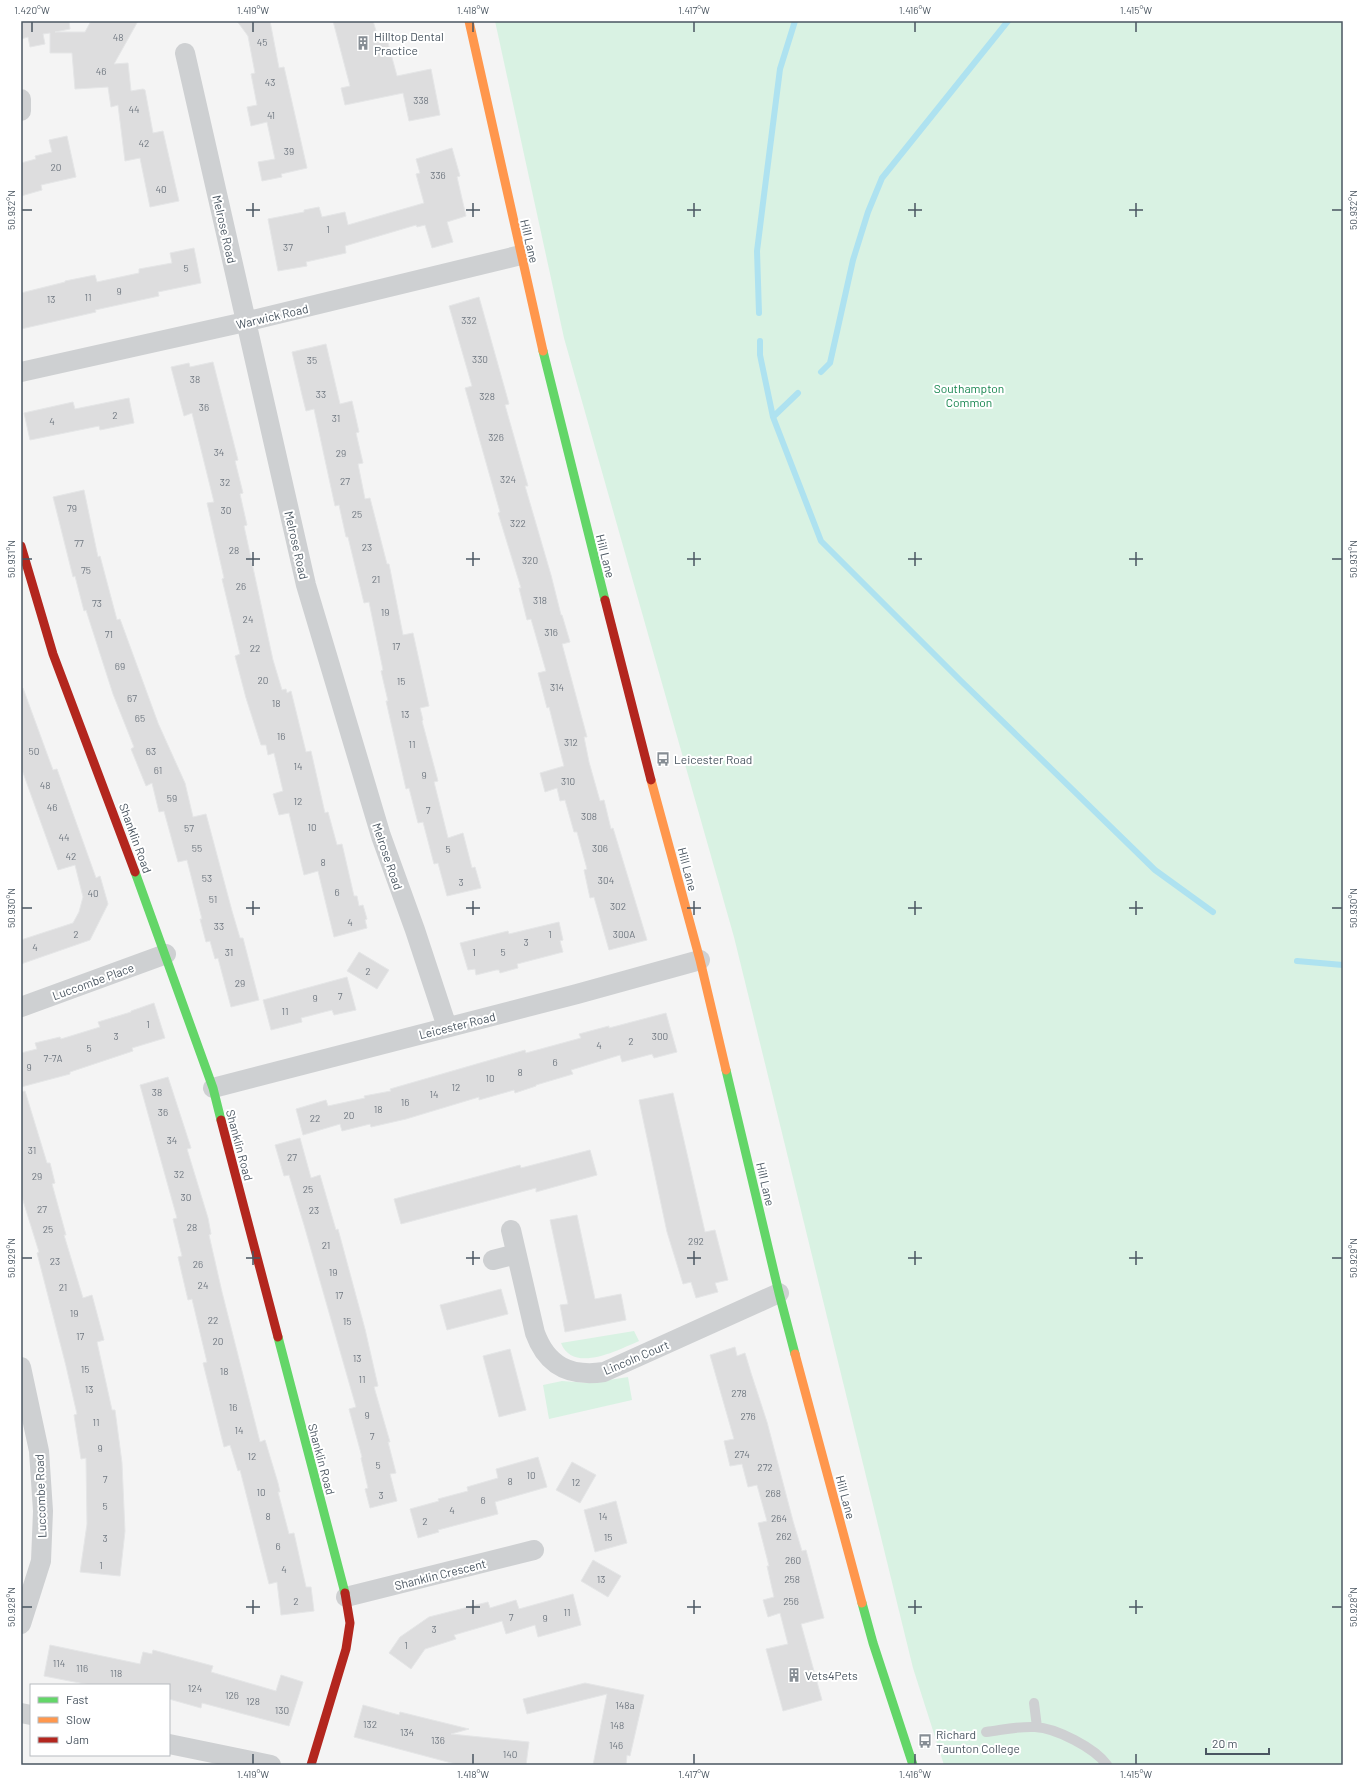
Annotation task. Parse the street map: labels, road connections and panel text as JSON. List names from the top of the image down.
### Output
{
  "streets": {
    "street": [
      "Melrose Road",
      "Hill Lane",
      "Warwick Road",
      "Shanklin Road",
      "Luccombe Place",
      "Leicester Road",
      "Lincoln Court",
      "Luccombe Road",
      "Shanklin Crescent"
    ]
  },
  "crossings": [
    ["Melrose Road", "Warwick Road"],
    ["Melrose Road", "Leicester Road"],
    ["Hill Lane", "Warwick Road"],
    ["Hill Lane", "Leicester Road"],
    ["Hill Lane", "Lincoln Court"],
    ["Shanklin Road", "Luccombe Place"],
    ["Shanklin Road", "Leicester Road"],
    ["Shanklin Road", "Shanklin Crescent"]
  ],
  "parks": ["Southampton Common"],
  "places": {
    "building": ["Hilltop Dental Practice", "Vets4Pets"],
    "bus stop": ["Leicester Road", "Richard Taunton College"]
  },
  "house_numbers": [
    "48",
    "45",
    "46",
    "43",
    "338",
    "44",
    "41",
    "42",
    "39",
    "20",
    "336",
    "40",
    "1",
    "37",
    "5",
    "9",
    "11",
    "13",
    "332",
    "330",
    "35",
    "38",
    "33",
    "328",
    "36",
    "2",
    "31",
    "4",
    "326",
    "34",
    "29",
    "324",
    "27",
    "32",
    "79",
    "30",
    "25",
    "322",
    "77",
    "23",
    "28",
    "320",
    "75",
    "21",
    "26",
    "318",
    "73",
    "19",
    "24",
    "316",
    "71",
    "17",
    "22",
    "69",
    "20",
    "15",
    "314",
    "67",
    "18",
    "13",
    "65",
    "16",
    "312",
    "11",
    "50",
    "63",
    "14",
    "61",
    "9",
    "310",
    "48",
    "59",
    "12",
    "46",
    "7",
    "308",
    "10",
    "57",
    "44",
    "55",
    "306",
    "5",
    "42",
    "8",
    "53",
    "304",
    "3",
    "6",
    "40",
    "51",
    "302",
    "4",
    "33",
    "2",
    "1",
    "300A",
    "3",
    "4",
    "31",
    "1",
    "5",
    "2",
    "29",
    "7",
    "9",
    "11",
    "1",
    "3",
    "300",
    "2",
    "4",
    "5",
    "7-7A",
    "6",
    "9",
    "8",
    "10",
    "12",
    "38",
    "14",
    "16",
    "18",
    "36",
    "20",
    "22",
    "34",
    "31",
    "27",
    "32",
    "29",
    "25",
    "30",
    "27",
    "23",
    "28",
    "25",
    "292",
    "21",
    "23",
    "26",
    "19",
    "24",
    "21",
    "17",
    "19",
    "22",
    "15",
    "17",
    "20",
    "13",
    "15",
    "18",
    "11",
    "13",
    "278",
    "16",
    "9",
    "276",
    "11",
    "14",
    "7",
    "9",
    "274",
    "12",
    "5",
    "272",
    "10",
    "7",
    "8",
    "12",
    "10",
    "268",
    "3",
    "6",
    "5",
    "4",
    "8",
    "14",
    "264",
    "2",
    "262",
    "15",
    "3",
    "6",
    "260",
    "1",
    "4",
    "13",
    "258",
    "2",
    "256",
    "11",
    "7",
    "9",
    "3",
    "1",
    "114",
    "116",
    "118",
    "124",
    "126",
    "128",
    "148a",
    "130",
    "132",
    "148",
    "134",
    "136",
    "146",
    "140"
  ],
  "legend": ["Fast", "Slow", "Jam"],
  "scale_bar": "20 m",
  "coordinates": [
    "1.420°W",
    "1.419°W",
    "1.418°W",
    "1.417°W",
    "1.416°W",
    "1.415°W",
    "50.932°N",
    "50.931°N",
    "50.930°N",
    "50.929°N",
    "50.928°N"
  ]
}
